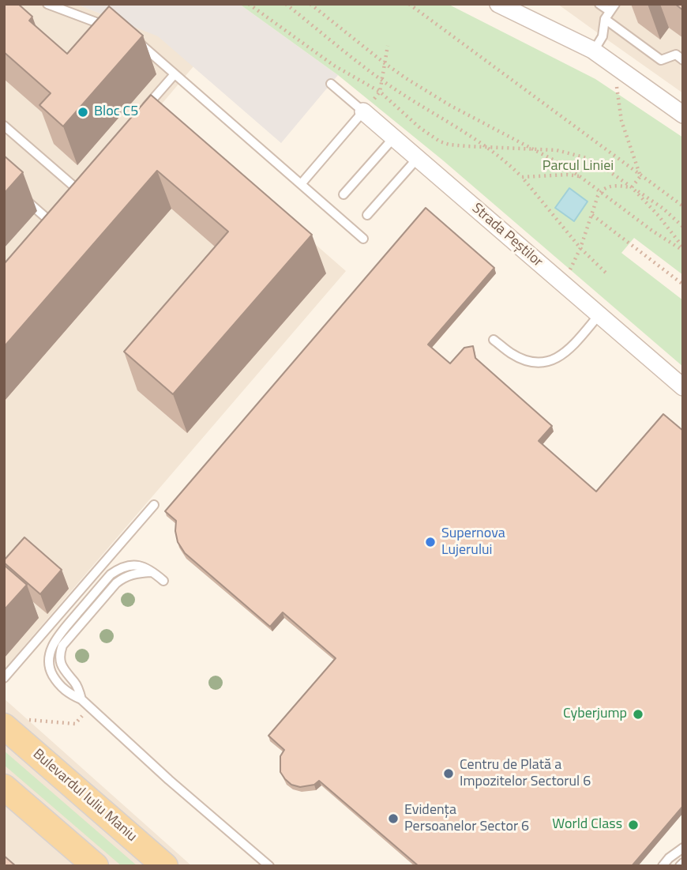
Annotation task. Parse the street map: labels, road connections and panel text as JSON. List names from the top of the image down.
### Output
{
  "streets": {
    "main road": ["Bulevardul Iuliu Maniu"],
    "street": ["Strada Peștilor"]
  },
  "parks": ["Parcul Liniei"],
  "places": [
    "Bloc C5",
    "Supernova Lujerului",
    "Cyberjump",
    "Centru de Plată a Impozitelor Sectorul 6",
    "Evidența Persoanelor Sector 6",
    "World Class"
  ]
}
